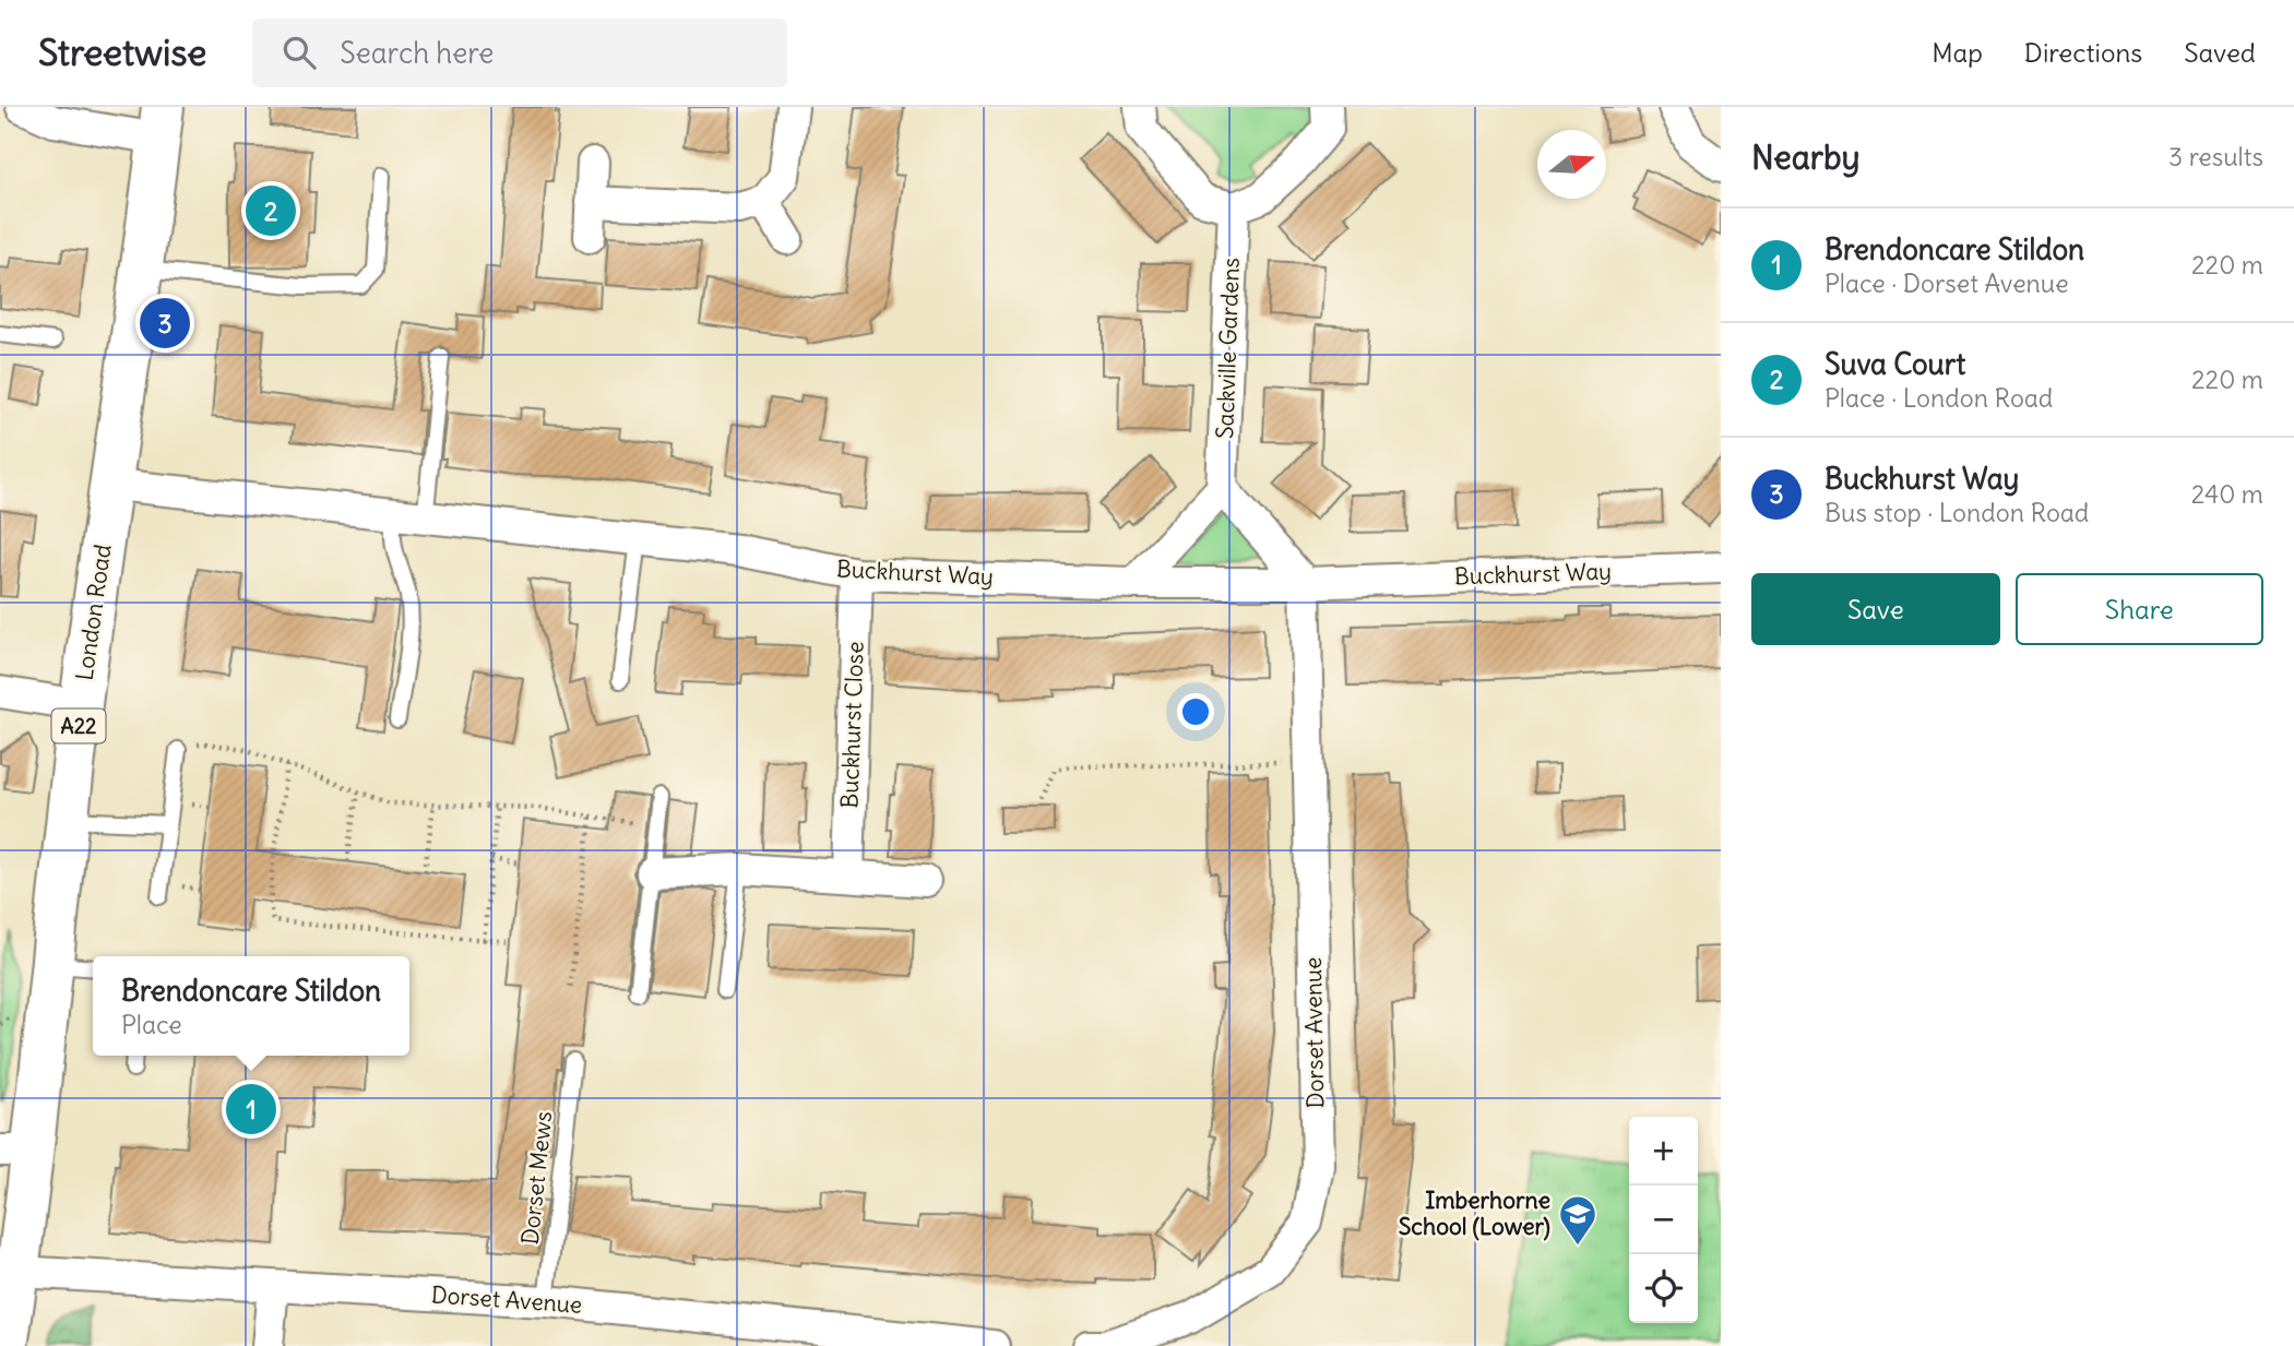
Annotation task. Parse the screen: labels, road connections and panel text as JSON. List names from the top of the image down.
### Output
{
  "streets": {
    "highway": ["London Road", "A22"],
    "street": [
      "Sackville Gardens",
      "Buckhurst Way",
      "Buckhurst Close",
      "Dorset Avenue"
    ],
    "lane": ["Dorset Mews"]
  },
  "crossings": [
    ["Buckhurst Way", "London Road"],
    ["Buckhurst Way", "Buckhurst Close"],
    ["Buckhurst Way", "Dorset Avenue"],
    ["London Road", "Dorset Avenue"],
    ["Dorset Avenue", "Dorset Mews"]
  ],
  "places": {
    "school or university": ["Imberhorne School (Lower)"]
  },
  "north": "right",
  "page": {
    "header": "Streetwise",
    "search": "Search here",
    "nav": ["Map", "Directions", "Saved"],
    "heading": ["Nearby", "3 results"],
    "pins": ["2", "3", "1"],
    "list": [
      {
        "mark": "1",
        "name": "Brendoncare Stildon",
        "note": "Place · Dorset Avenue",
        "value": "220 m"
      },
      {
        "mark": "2",
        "name": "Suva Court",
        "note": "Place · London Road",
        "value": "220 m"
      },
      {
        "mark": "3",
        "name": "Buckhurst Way",
        "note": "Bus stop · London Road",
        "value": "240 m"
      }
    ],
    "buttons": ["Save", "Share"],
    "popup": ["Brendoncare Stildon", "Place"],
    "map_buttons": ["+", "−"]
  }
}
